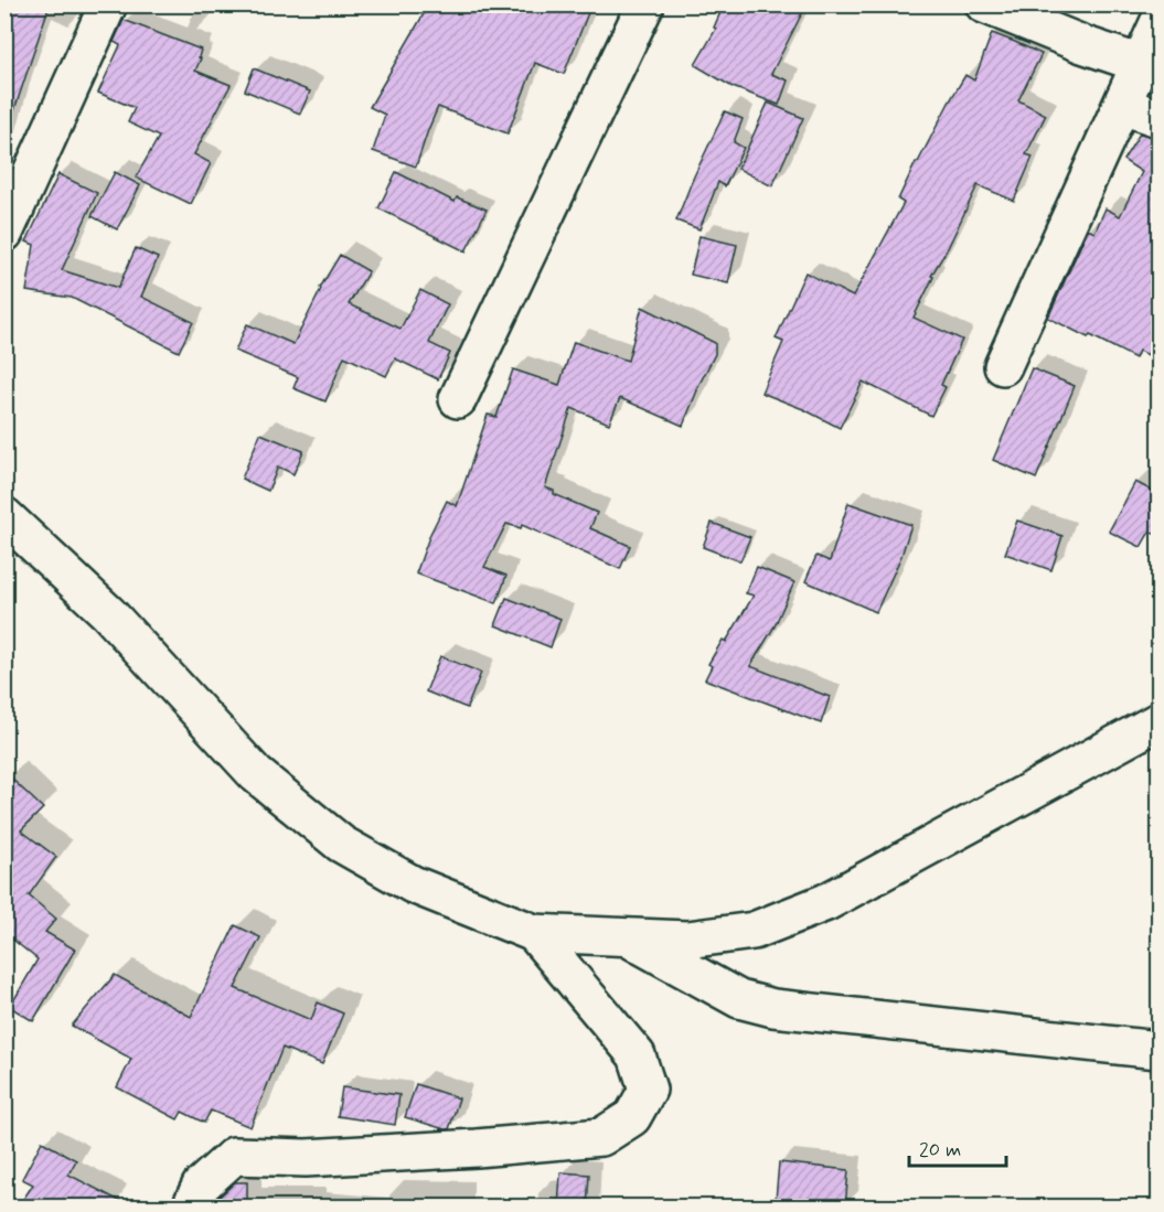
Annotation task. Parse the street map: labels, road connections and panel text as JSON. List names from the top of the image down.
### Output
{
  "scale_bar": "20 m"
}
